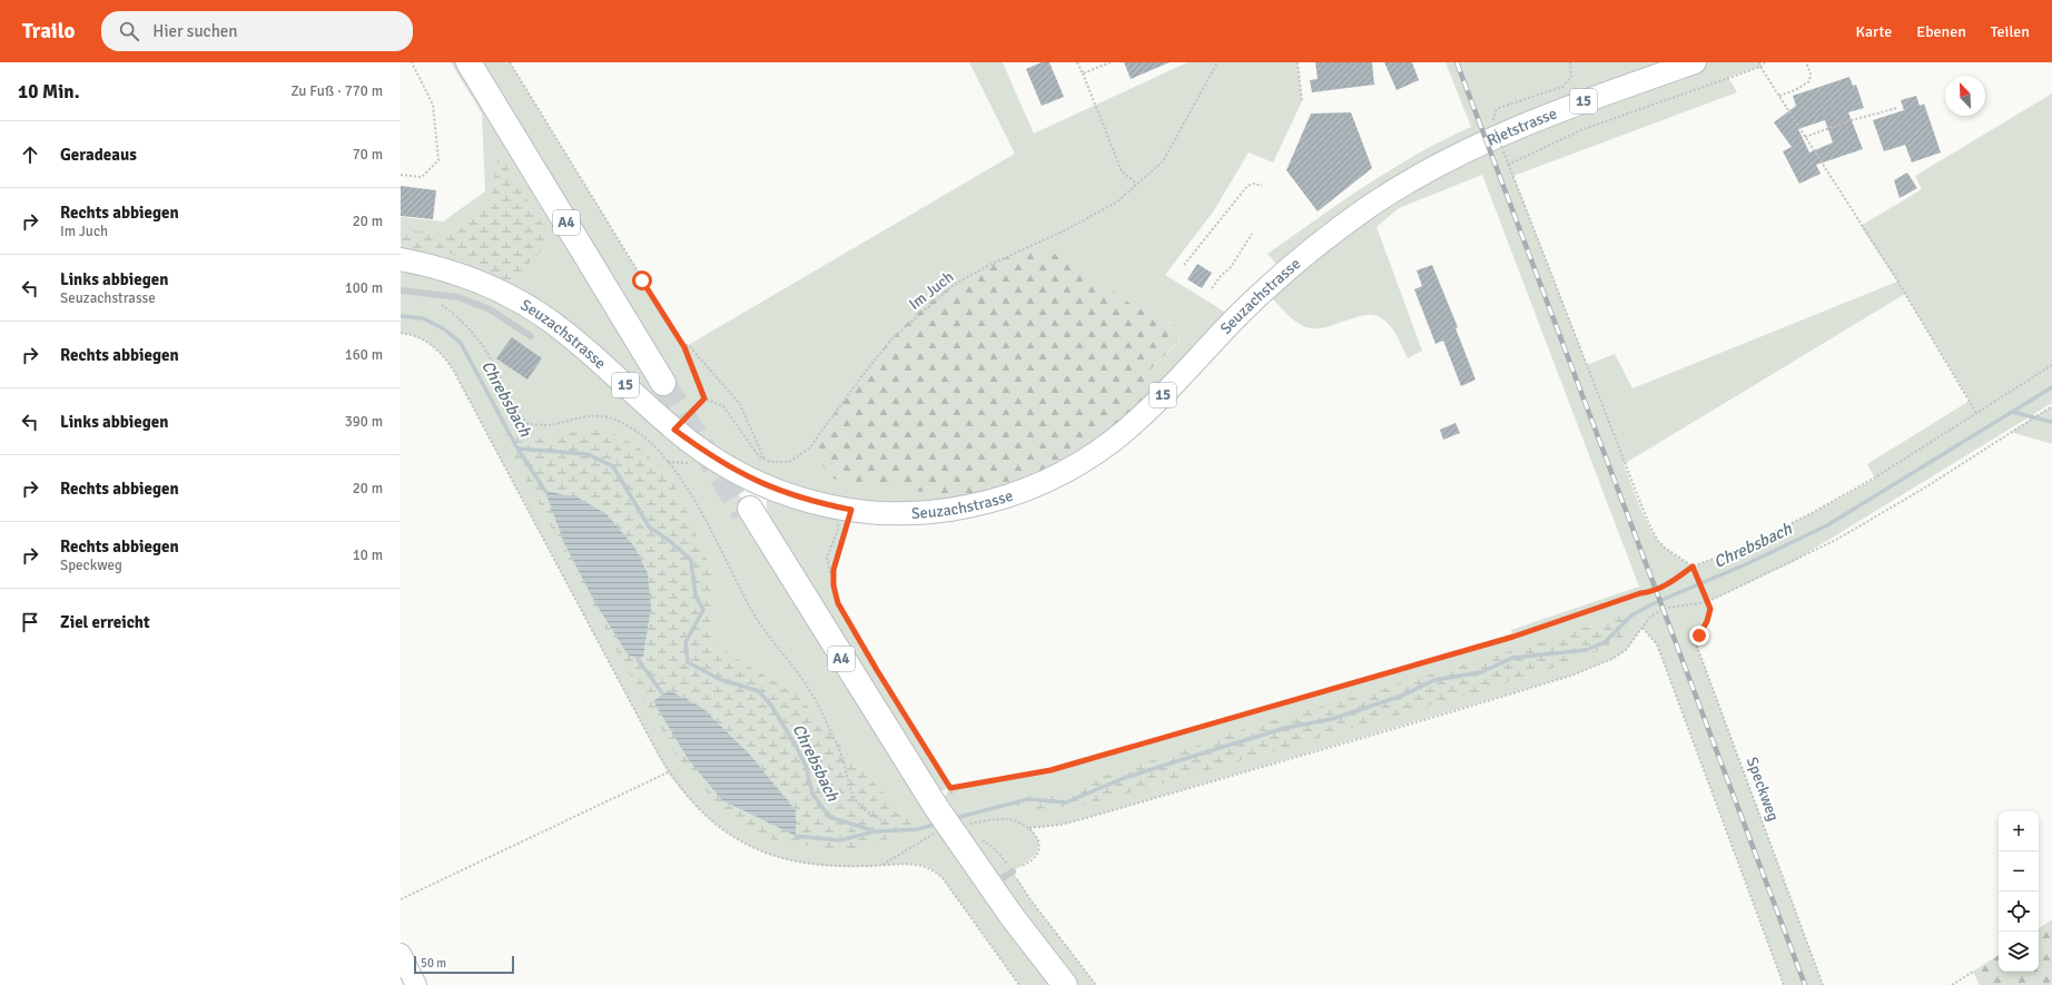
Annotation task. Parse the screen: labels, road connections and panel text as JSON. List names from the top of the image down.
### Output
{
  "streets": {
    "highway": ["A4"],
    "main road": ["15", "Rietstrasse", "Seuzachstrasse"],
    "path": ["Im Juch", "Speckweg"]
  },
  "crossings": [
    ["Rietstrasse", "Seuzachstrasse"]
  ],
  "water": ["Chrebsbach"],
  "scale_bar": "50 m",
  "north": "top left",
  "page": {
    "header": "Trailo",
    "search": "Hier suchen",
    "nav": ["Karte", "Ebenen", "Teilen"],
    "heading": ["10 Min.", "Zu Fuß · 770 m"],
    "list": [
      ["Geradeaus", "70 m"],
      ["Rechts abbiegen", "Im Juch", "20 m"],
      ["Links abbiegen", "Seuzachstrasse", "100 m"],
      ["Rechts abbiegen", "160 m"],
      ["Links abbiegen", "390 m"],
      ["Rechts abbiegen", "20 m"],
      ["Rechts abbiegen", "Speckweg", "10 m"],
      "Ziel erreicht"
    ],
    "map_buttons": ["+", "−"],
    "scale": "50 m"
  }
}
